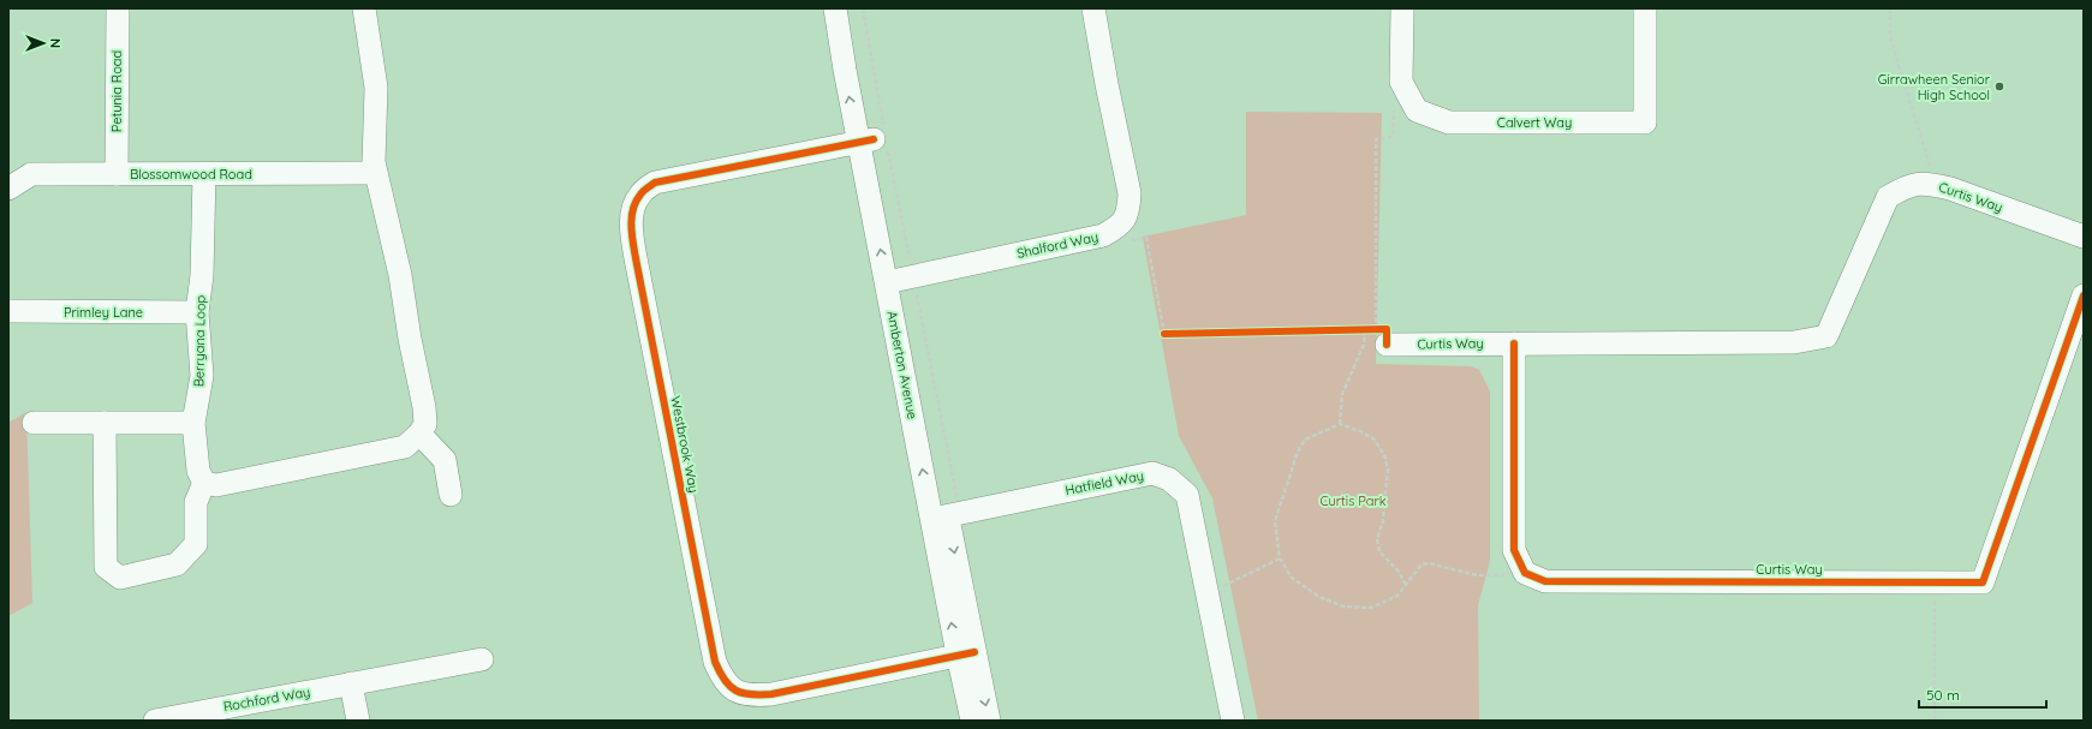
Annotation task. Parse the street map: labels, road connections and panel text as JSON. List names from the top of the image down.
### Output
{
  "streets": {
    "street": [
      "Petunia Road",
      "Calvert Way",
      "Blossomwood Road",
      "Curtis Way",
      "Shalford Way",
      "Primley Lane",
      "Berryana Loop",
      "Amberton Avenue",
      "Westbrook Way",
      "Hatfield Way",
      "Rochford Way"
    ]
  },
  "crossings": [
    ["Petunia Road", "Blossomwood Road"],
    ["Blossomwood Road", "Berryana Loop"],
    ["Shalford Way", "Amberton Avenue"],
    ["Primley Lane", "Berryana Loop"],
    ["Amberton Avenue", "Westbrook Way"],
    ["Amberton Avenue", "Hatfield Way"]
  ],
  "parks": ["Curtis Park"],
  "places": ["Girrawheen Senior High School"],
  "scale_bar": "50 m",
  "north": "right"
}
